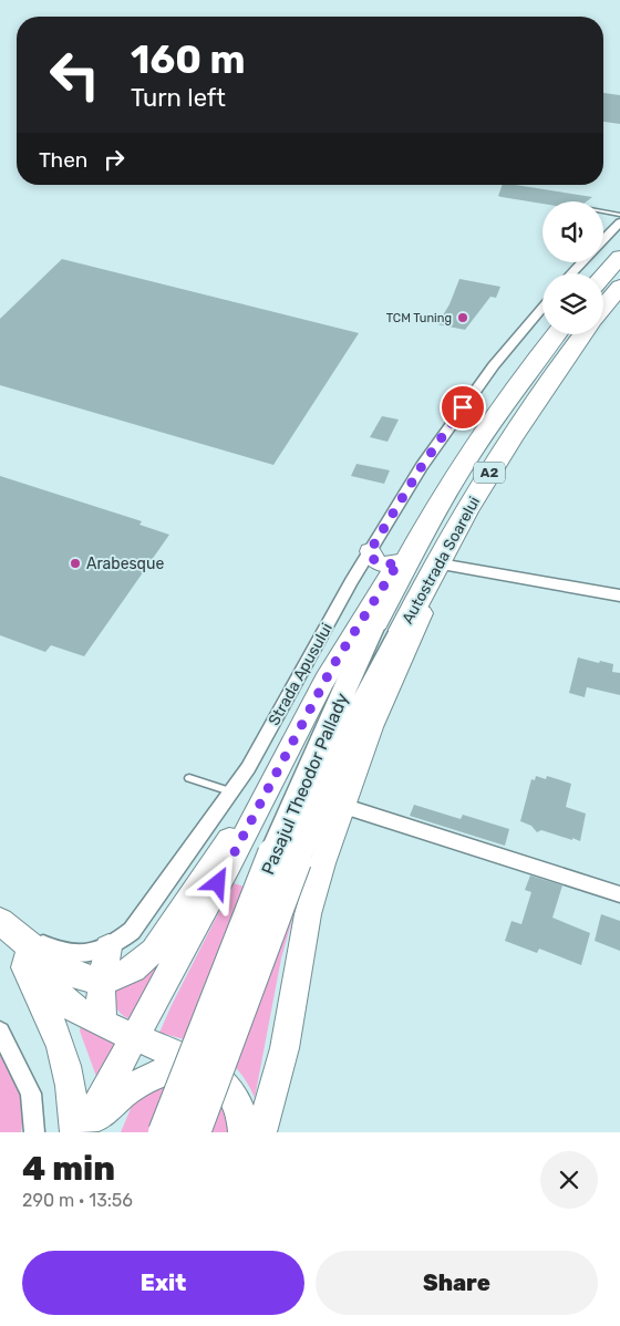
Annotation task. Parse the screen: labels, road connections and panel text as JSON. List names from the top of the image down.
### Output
{
  "streets": {
    "highway": ["A2", "Autostrada Soarelui"],
    "main road": ["Pasajul Theodor Pallady"],
    "street": ["Strada Apusului"]
  },
  "crossings": [
    ["Autostrada Soarelui", "Pasajul Theodor Pallady"]
  ],
  "places": ["TCM Tuning", "Arabesque"],
  "page": {
    "turn": ["160 m", "Turn left"],
    "then": "Then",
    "heading": ["4 min", "290 m · 13:56"],
    "buttons": ["Exit", "Share"]
  }
}
